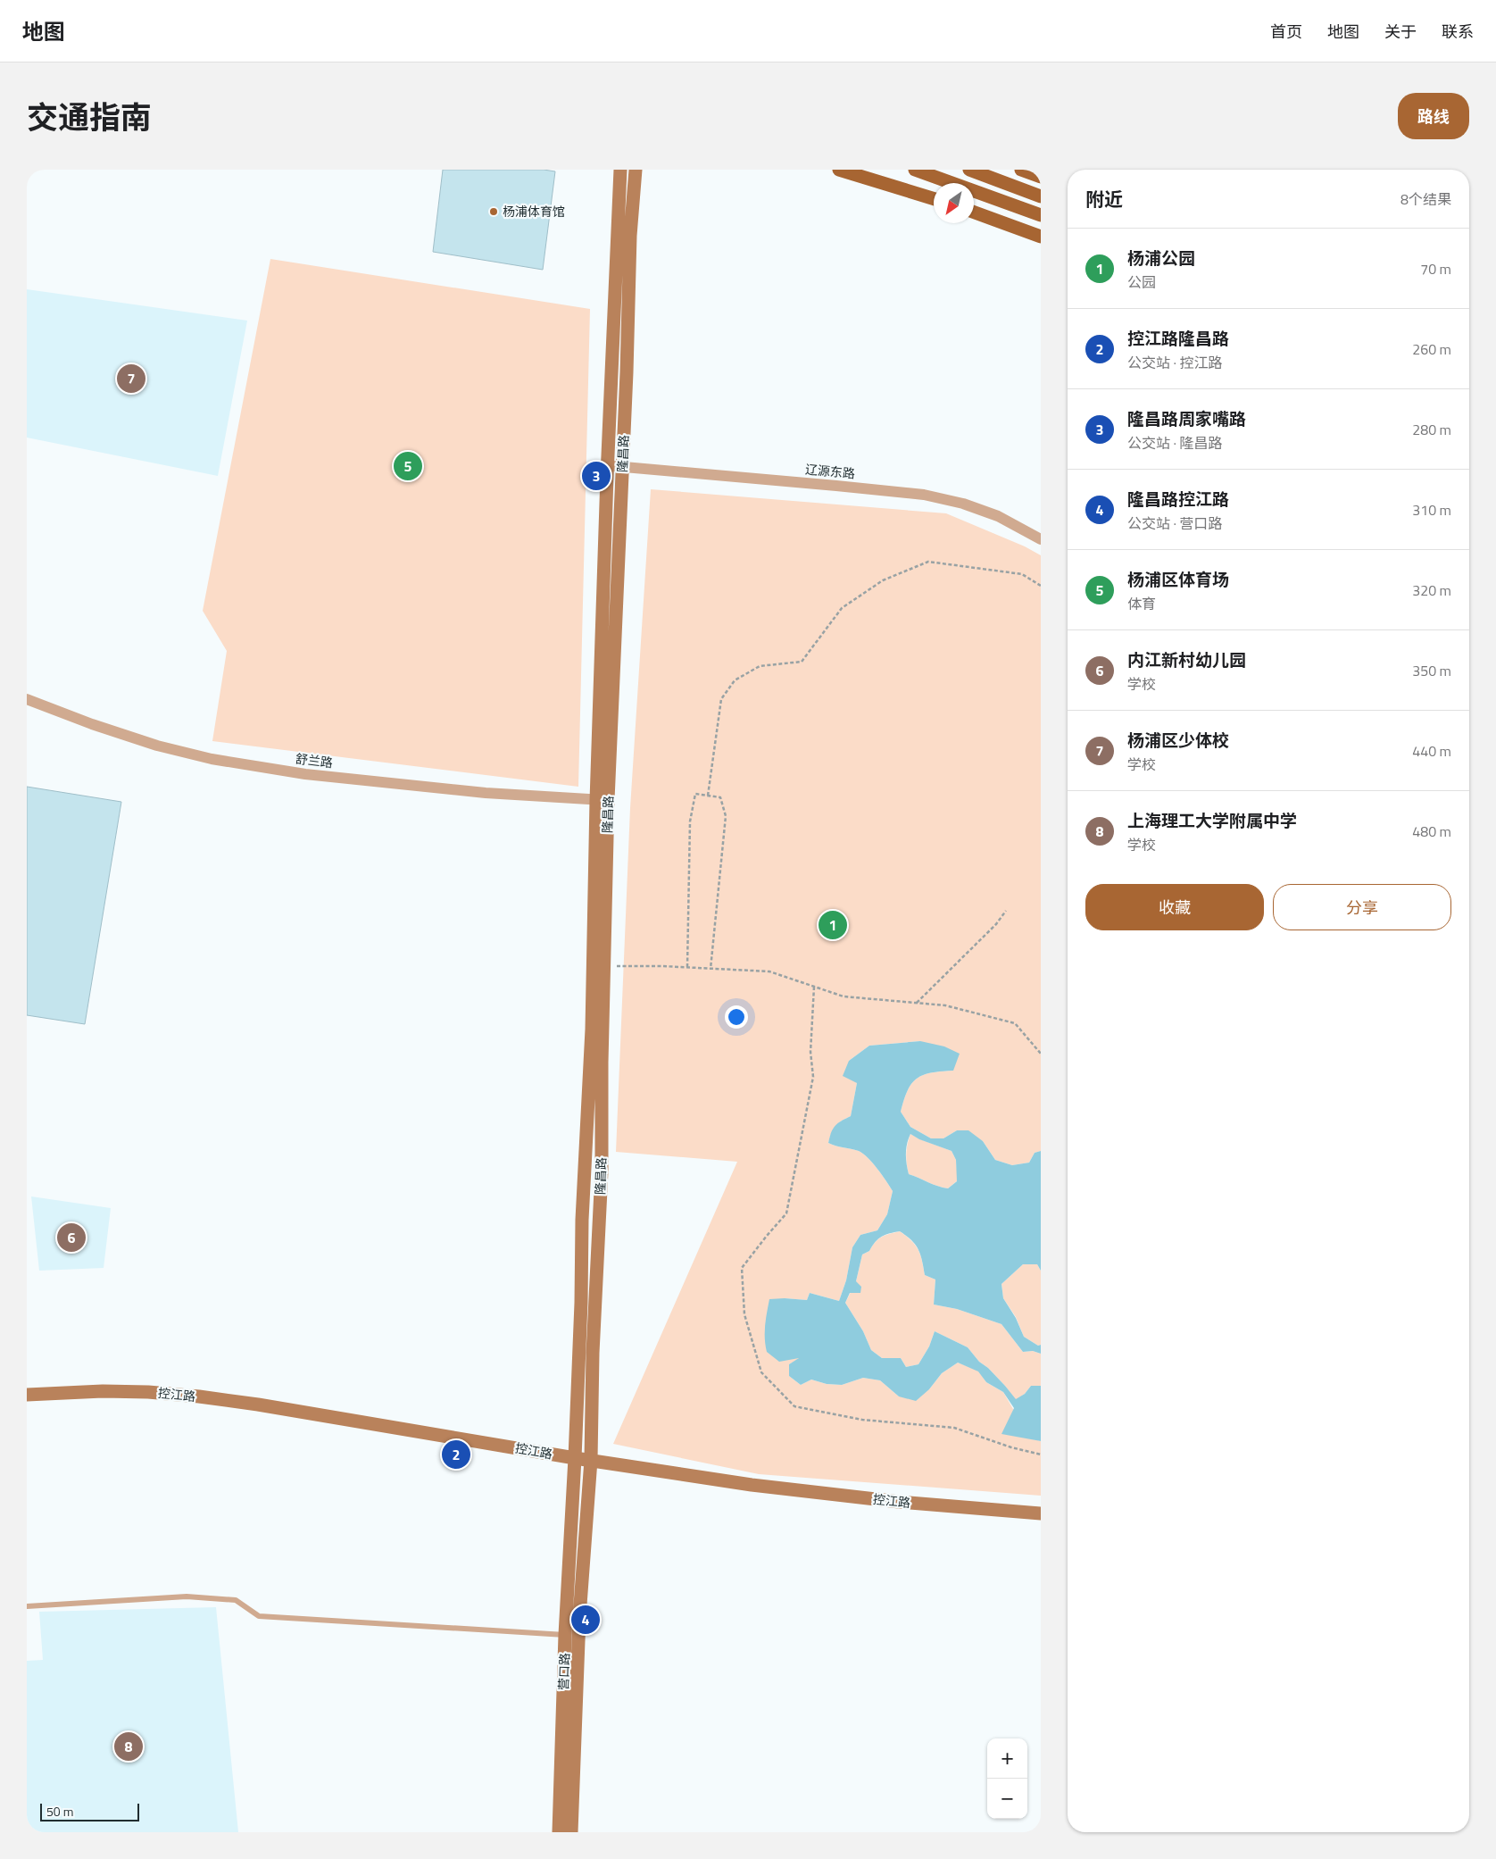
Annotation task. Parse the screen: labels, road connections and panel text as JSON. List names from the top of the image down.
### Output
{
  "streets": {
    "main road": ["隆昌路", "控江路", "营口路"],
    "street": ["辽源东路", "舒兰路"]
  },
  "crossings": [
    ["隆昌路", "辽源东路"],
    ["隆昌路", "舒兰路"],
    ["隆昌路", "控江路"],
    ["隆昌路", "营口路"],
    ["控江路", "营口路"]
  ],
  "places": ["杨浦体育馆"],
  "scale_bar": "50 m",
  "north": "bottom left",
  "page": {
    "header": "地图",
    "nav": [
      "首页",
      "地图",
      "关于",
      "联系"
    ],
    "title": "交通指南",
    "buttons": [
      "路线",
      ["收藏", "分享"]
    ],
    "heading": ["附近", "8个结果"],
    "list": [
      {
        "mark": "1",
        "name": "杨浦公园",
        "note": "公园",
        "value": "70 m"
      },
      {
        "mark": "2",
        "name": "控江路隆昌路",
        "note": "公交站 · 控江路",
        "value": "260 m"
      },
      {
        "mark": "3",
        "name": "隆昌路周家嘴路",
        "note": "公交站 · 隆昌路",
        "value": "280 m"
      },
      {
        "mark": "4",
        "name": "隆昌路控江路",
        "note": "公交站 · 营口路",
        "value": "310 m"
      },
      {
        "mark": "5",
        "name": "杨浦区体育场",
        "note": "体育",
        "value": "320 m"
      },
      {
        "mark": "6",
        "name": "内江新村幼儿园",
        "note": "学校",
        "value": "350 m"
      },
      {
        "mark": "7",
        "name": "杨浦区少体校",
        "note": "学校",
        "value": "440 m"
      },
      {
        "mark": "8",
        "name": "上海理工大学附属中学",
        "note": "学校",
        "value": "480 m"
      }
    ],
    "pins": [
      "7",
      "5",
      "3",
      "1",
      "6",
      "2",
      "4",
      "8"
    ],
    "map_buttons": ["+", "−"],
    "scale": "50 m"
  }
}
